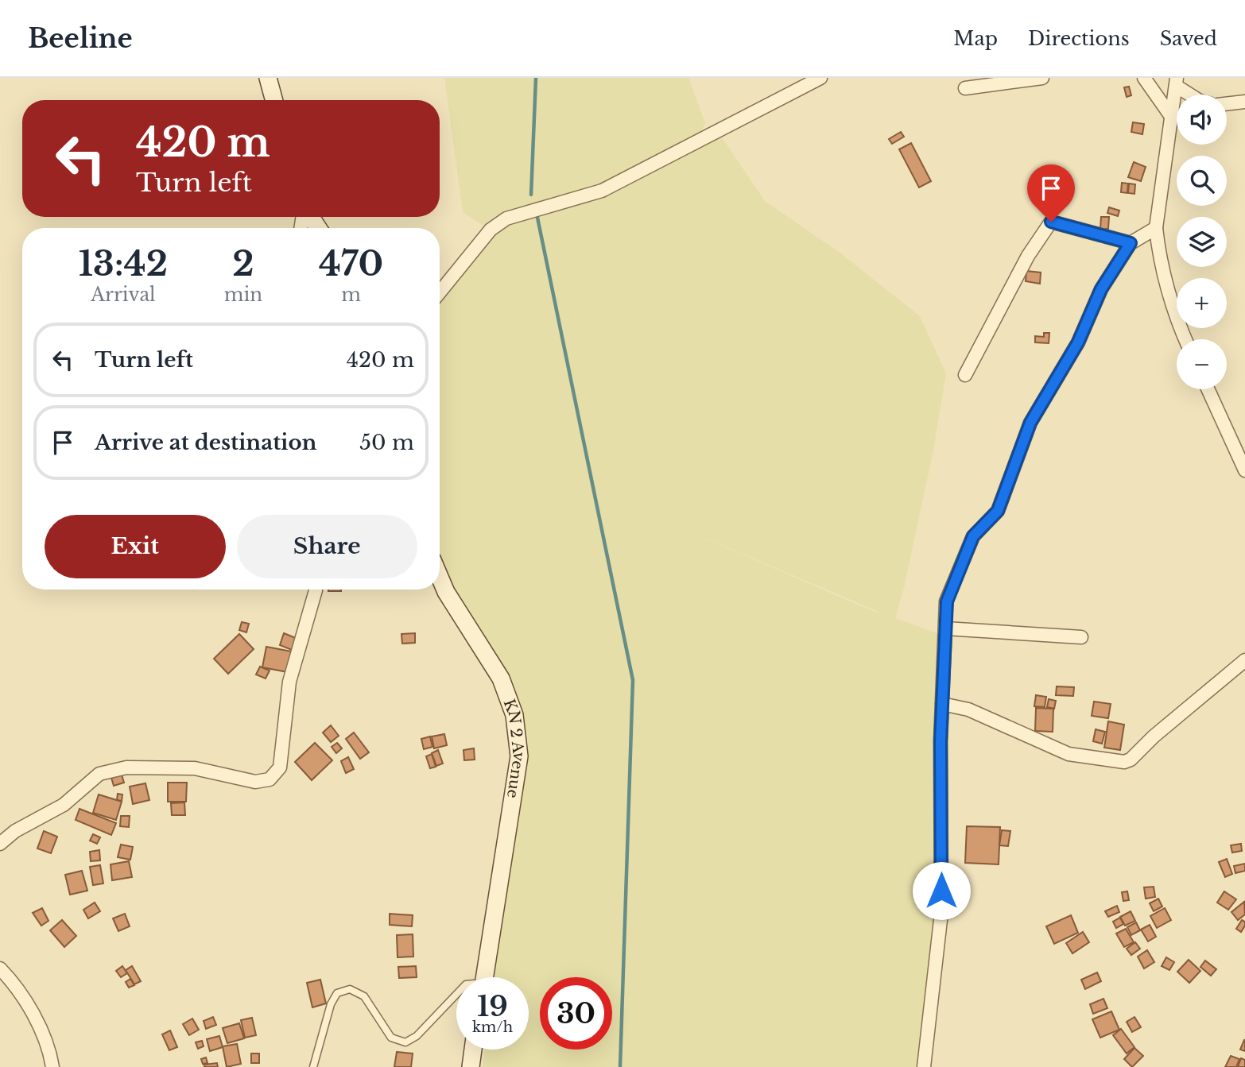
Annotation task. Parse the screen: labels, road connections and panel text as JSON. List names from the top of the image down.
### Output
{
  "streets": {
    "main road": ["KN 2 Avenue"]
  },
  "page": {
    "header": "Beeline",
    "nav": ["Map", "Directions", "Saved"],
    "map_buttons": ["+", "−"],
    "turn": ["420 m", "Turn left"],
    "eta": [
      "13:42",
      "Arrival",
      "2",
      "min",
      "470",
      "m"
    ],
    "list": [
      {
        "name": "Turn left",
        "value": "420 m"
      },
      {
        "name": "Arrive at destination",
        "value": "50 m"
      }
    ],
    "buttons": ["Exit", "Share"],
    "speed": "19 km/h",
    "limit": "30"
  }
}
